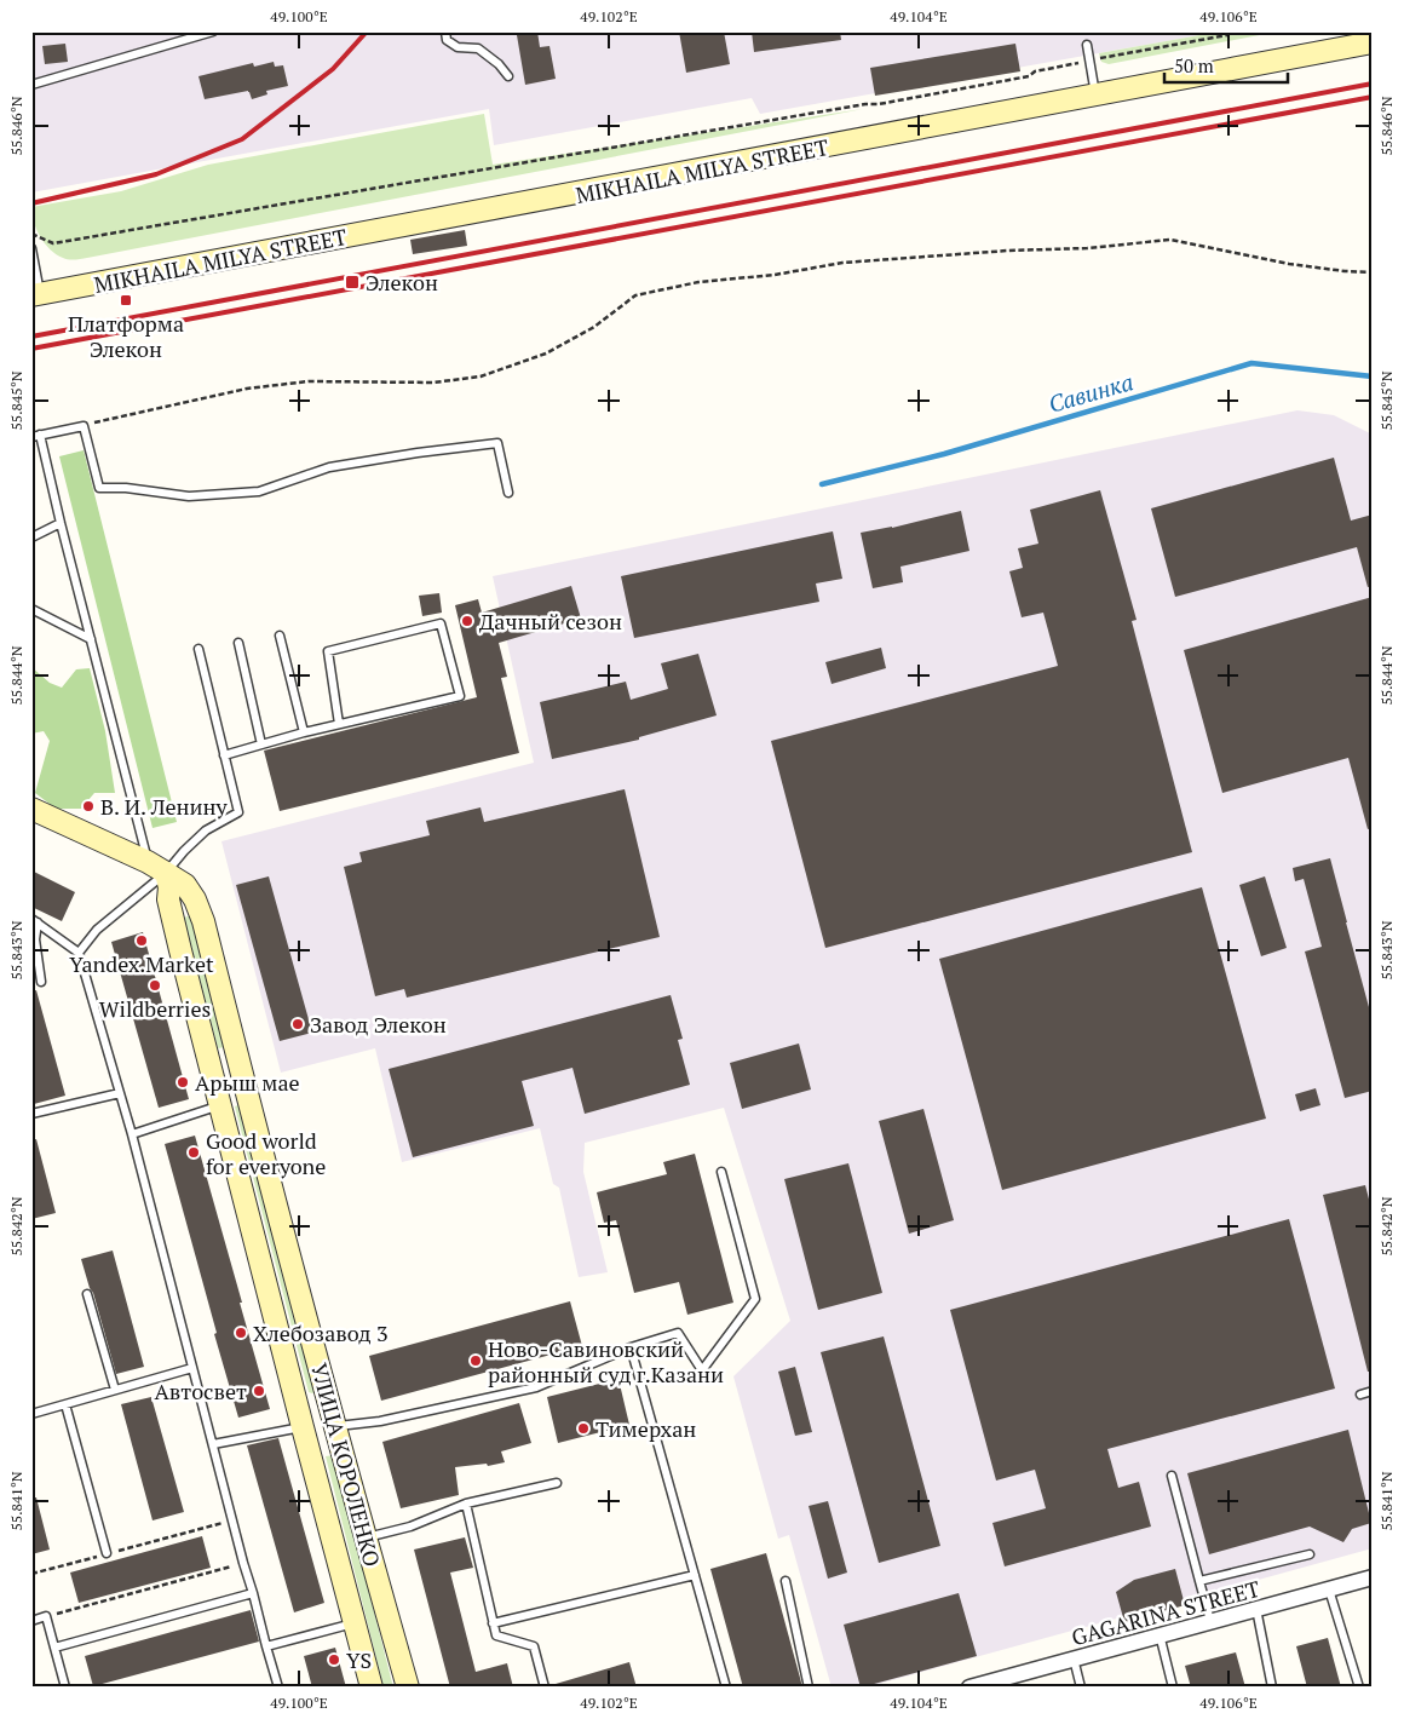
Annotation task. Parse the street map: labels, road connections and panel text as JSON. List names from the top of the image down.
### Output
{
  "streets": {
    "street": ["MIKHAILA MILYA STREET", "УЛИЦА КОРОЛЕНКО", "GAGARINA STREET"]
  },
  "water": ["Савинка"],
  "places": {
    "transit": ["Элекон", "Платформа Элекон"],
    "other": [
      "Дачный сезон",
      "В. И. Ленину",
      "Yandex.Market",
      "Wildberries",
      "Завод Элекон",
      "Арыш мае",
      "Good world for everyone",
      "Хлебозавод 3",
      "Ново-Савиновский районный суд г.Казани",
      "Автосвет",
      "Тимерхан",
      "YS"
    ]
  },
  "scale_bar": "50 m",
  "coordinates": [
    "49.100°E",
    "49.102°E",
    "49.104°E",
    "49.106°E",
    "55.846°N",
    "55.845°N",
    "55.844°N",
    "55.843°N",
    "55.842°N",
    "55.841°N"
  ]
}
